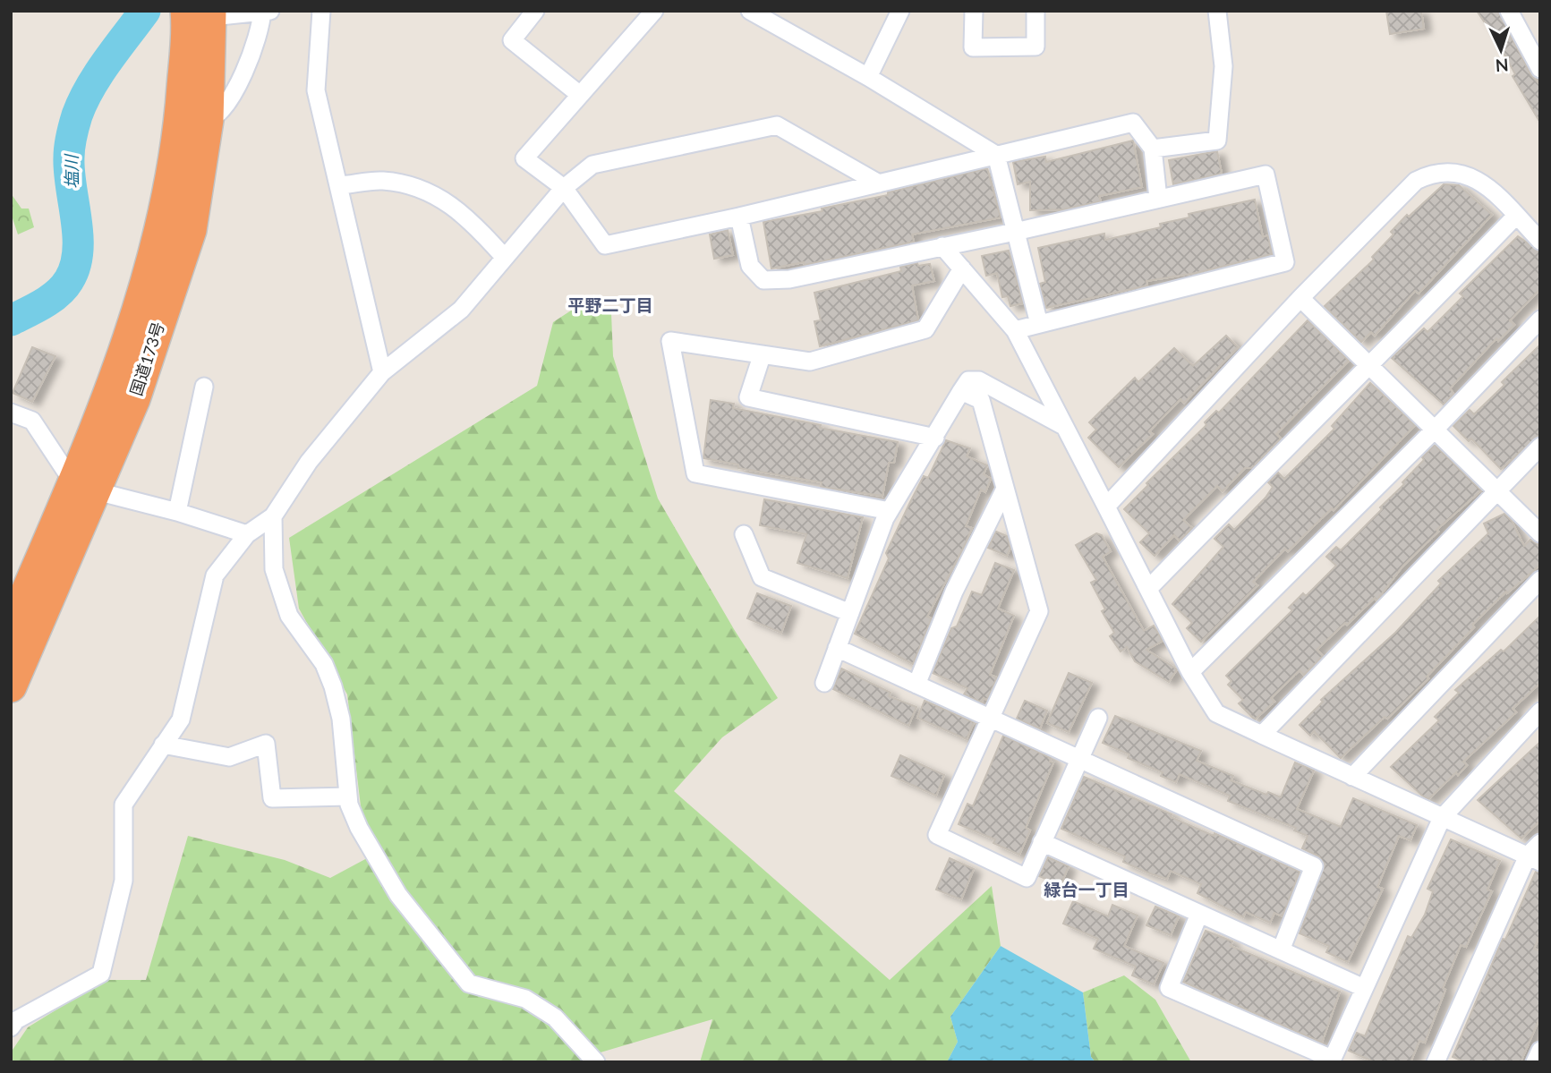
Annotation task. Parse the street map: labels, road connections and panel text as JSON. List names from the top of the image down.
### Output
{
  "streets": {
    "highway": ["国道173号"]
  },
  "districts": ["平野二丁目", "緑台一丁目"],
  "water": ["塩川"],
  "north": "bottom"
}
